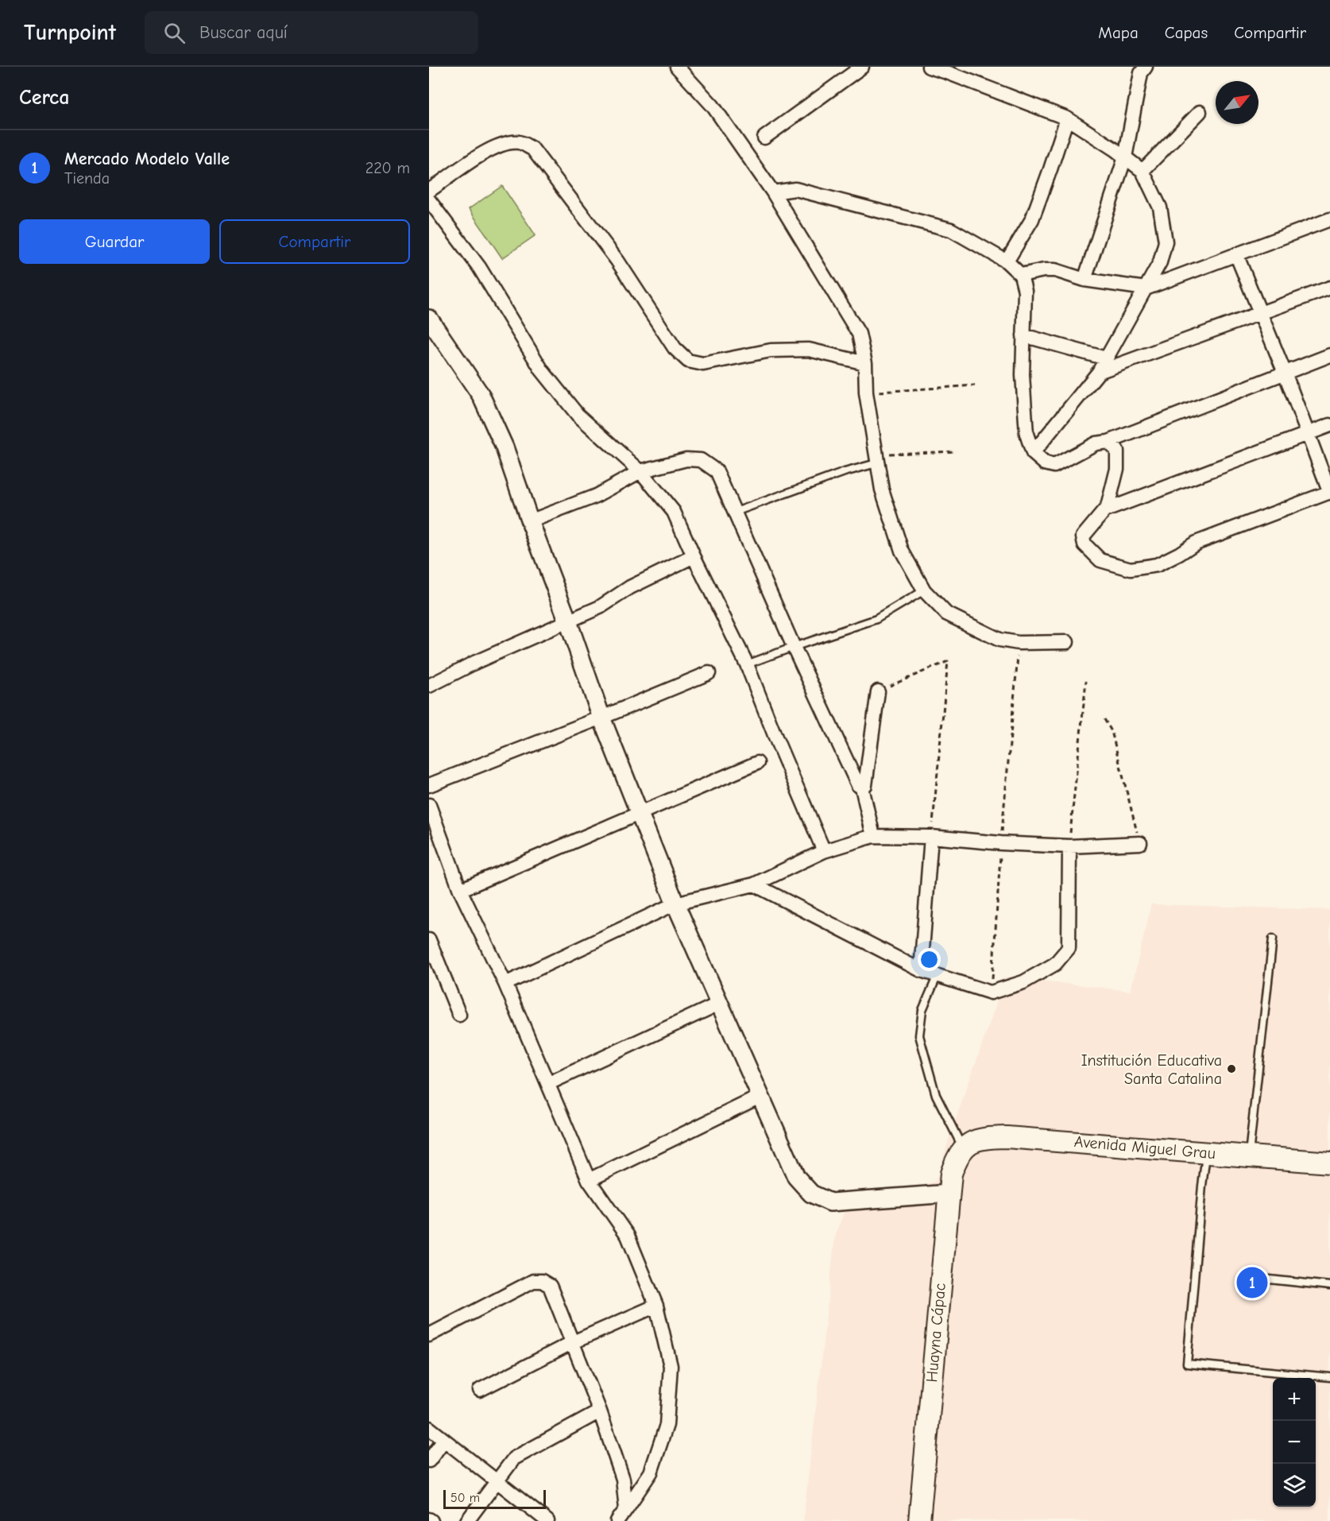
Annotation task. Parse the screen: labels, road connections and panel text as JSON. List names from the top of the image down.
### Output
{
  "streets": {
    "main road": ["Avenida Miguel Grau", "Huayna Cápac"]
  },
  "crossings": [
    ["Avenida Miguel Grau", "Huayna Cápac"]
  ],
  "places": ["Institución Educativa Santa Catalina"],
  "scale_bar": "50 m",
  "north": "top right",
  "page": {
    "header": "Turnpoint",
    "search": "Buscar aquí",
    "nav": ["Mapa", "Capas", "Compartir"],
    "heading": "Cerca",
    "list": [
      {
        "mark": "1",
        "name": "Mercado Modelo Valle",
        "note": "Tienda",
        "value": "220 m"
      }
    ],
    "buttons": ["Guardar", "Compartir"],
    "pins": "1",
    "map_buttons": ["+", "−"],
    "scale": "50 m"
  }
}
